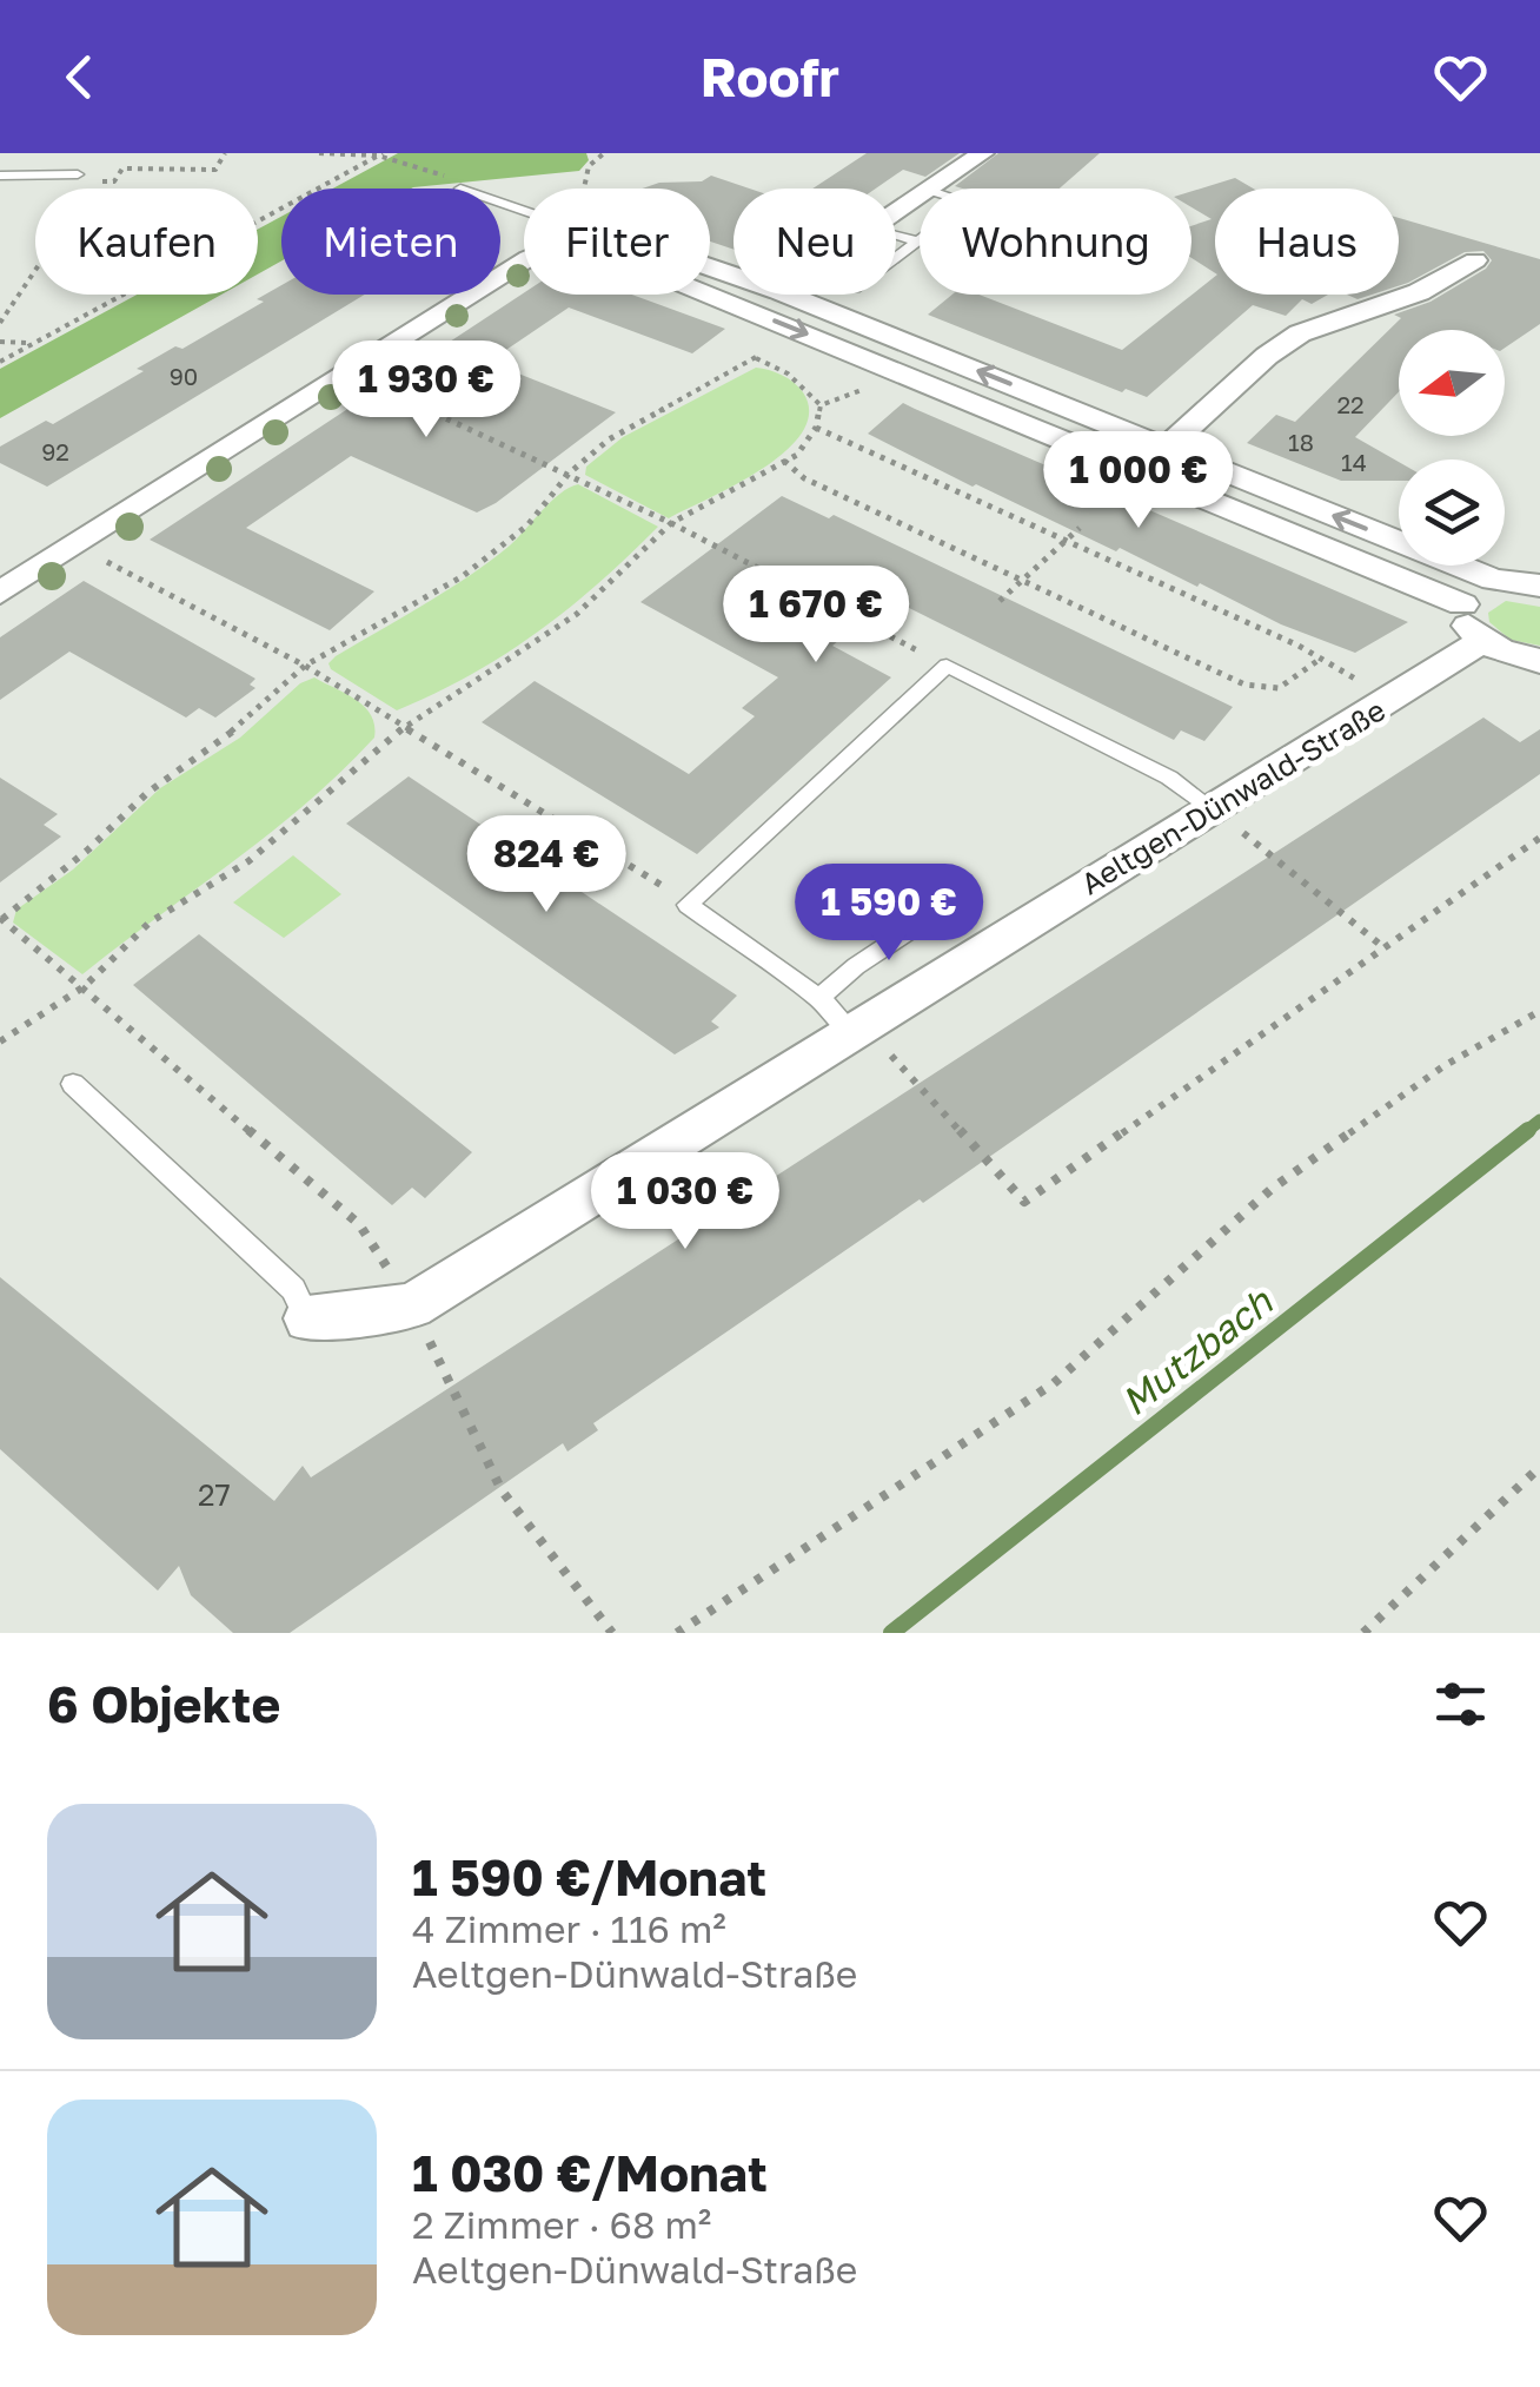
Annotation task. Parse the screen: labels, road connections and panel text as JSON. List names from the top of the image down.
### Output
{
  "streets": {
    "street": ["Aeltgen-Dünwald-Straße"]
  },
  "water": ["Mutzbach"],
  "house_numbers": [
    "90",
    "22",
    "18",
    "92",
    "14",
    "27"
  ],
  "north": "left",
  "page": {
    "header": "Roofr",
    "chip": [
      "Kaufen",
      "Mieten",
      "Filter",
      "Neu",
      "Wohnung",
      "Haus"
    ],
    "price": [
      "1 930 €",
      "1 000 €",
      "1 670 €",
      "824 €",
      "1 590 €",
      "1 030 €"
    ],
    "heading": "6 Objekte",
    "list": [
      {
        "name": "1 590 €/Monat",
        "note": "4 Zimmer · 116 m² · Aeltgen-Dünwald-Straße"
      },
      {
        "name": "1 030 €/Monat",
        "note": "2 Zimmer · 68 m² · Aeltgen-Dünwald-Straße"
      }
    ]
  }
}
